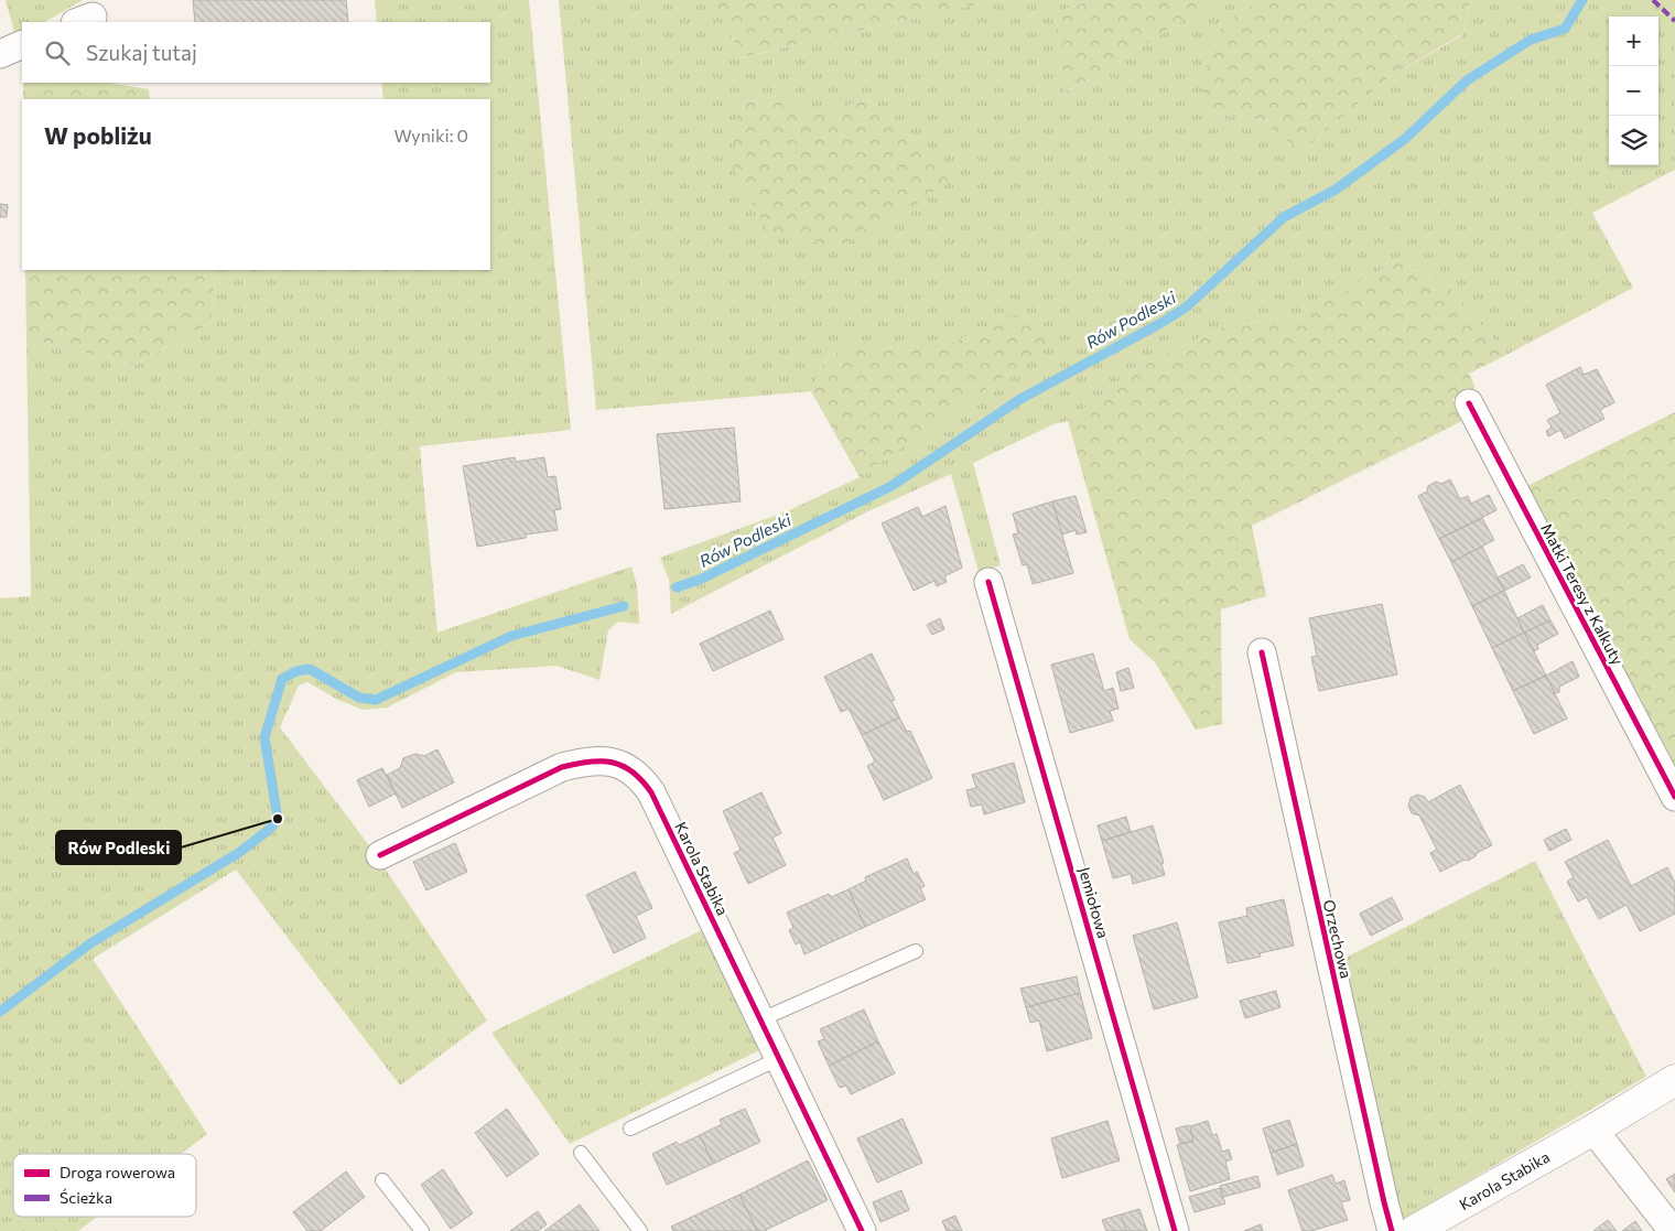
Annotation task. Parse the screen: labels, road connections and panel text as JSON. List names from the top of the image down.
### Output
{
  "streets": {
    "street": [
      "Matki Teresy z Kalkuty",
      "Karola Stabika",
      "Jemiołowa",
      "Orzechowa"
    ]
  },
  "water": ["Rów Podleski"],
  "places": ["Rów Podleski"],
  "legend": ["Droga rowerowa", "Ścieżka"],
  "page": {
    "map_buttons": ["+", "−"],
    "search": "Szukaj tutaj",
    "heading": ["W pobliżu", "Wyniki: 0"]
  }
}
